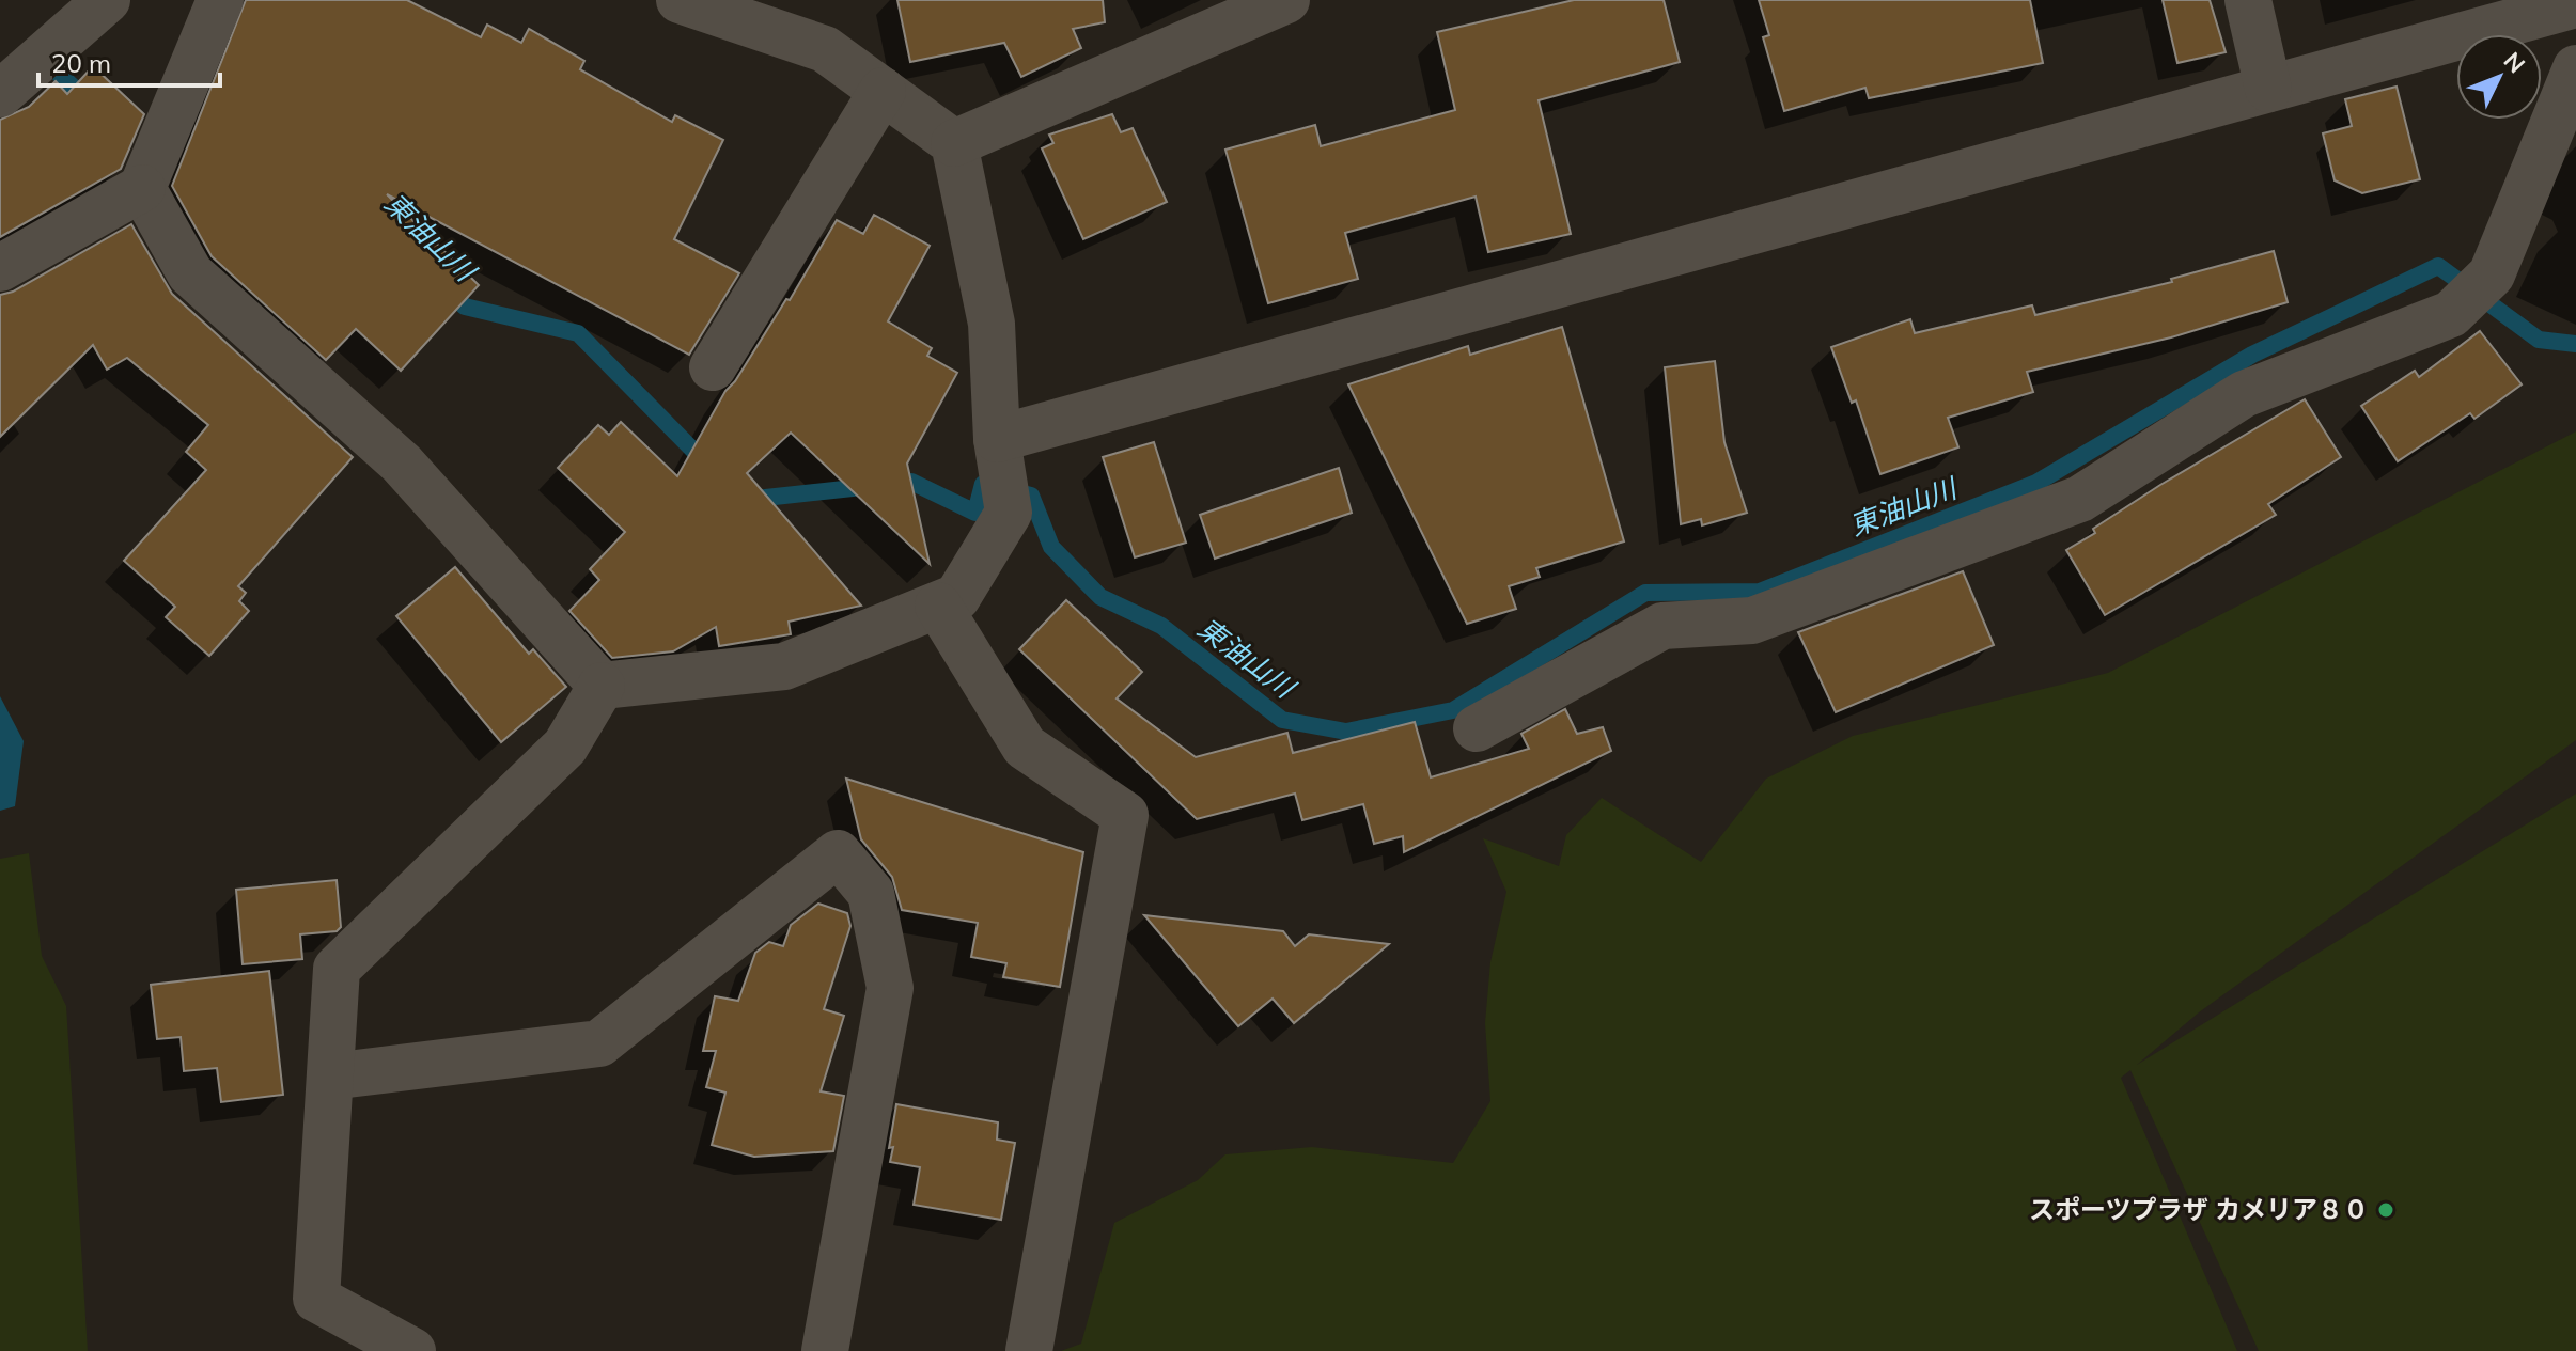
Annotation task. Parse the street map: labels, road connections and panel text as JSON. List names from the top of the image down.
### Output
{
  "water": ["東油山川"],
  "places": ["スポーツプラザ カメリア８０"],
  "scale_bar": "20 m",
  "north": "top right"
}
